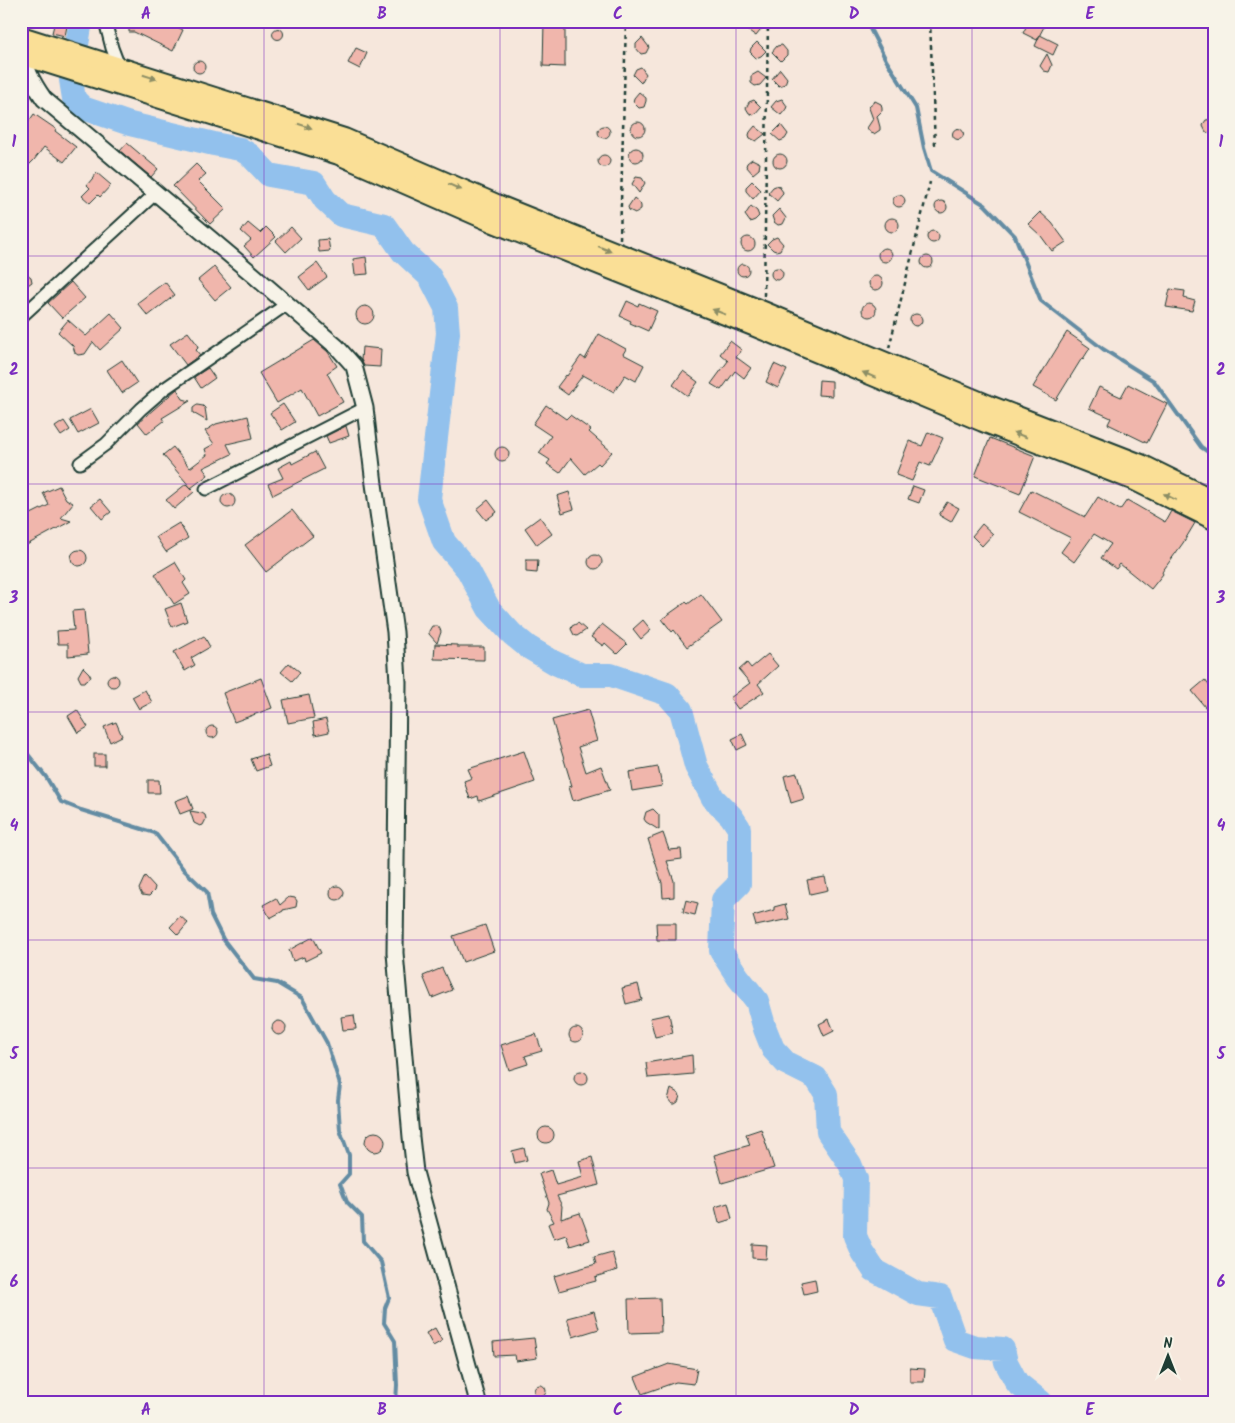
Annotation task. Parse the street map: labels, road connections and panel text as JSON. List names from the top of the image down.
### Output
{
  "north": "top",
  "grid": {
    "columns": [
      "A",
      "B",
      "C",
      "D",
      "E"
    ],
    "rows": [
      "1",
      "2",
      "3",
      "4",
      "5",
      "6"
    ]
  }
}
